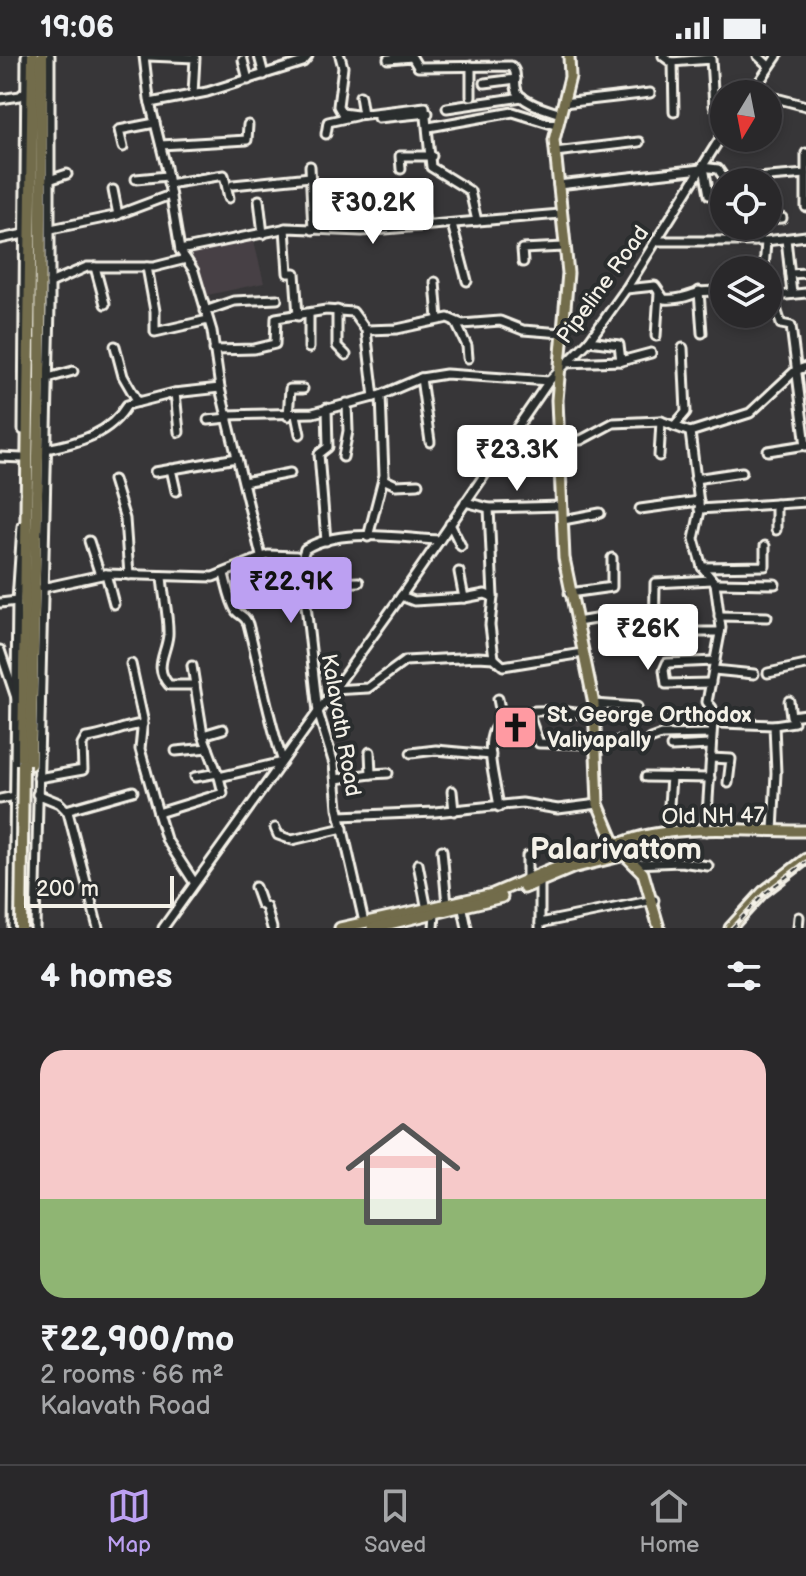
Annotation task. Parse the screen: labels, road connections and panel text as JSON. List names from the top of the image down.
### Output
{
  "streets": {
    "main road": ["Old NH 47"],
    "street": ["Pipeline Road", "Kalavath Road"]
  },
  "crossings": [
    ["Pipeline Road", "Kalavath Road"]
  ],
  "districts": ["Palarivattom"],
  "places": {
    "church": ["St. George Orthodox Valiyapally"]
  },
  "scale_bar": "200 m",
  "north": "bottom",
  "page": {
    "status": "19:06",
    "price": [
      "₹30.2K",
      "₹23.3K",
      "₹22.9K",
      "₹26K"
    ],
    "scale": "200 m",
    "heading": "4 homes",
    "list": [
      {
        "name": "₹22,900/mo",
        "note": "2 rooms · 66 m² · Kalavath Road"
      }
    ],
    "tabs": ["Map", "Saved", "Home"]
  }
}
